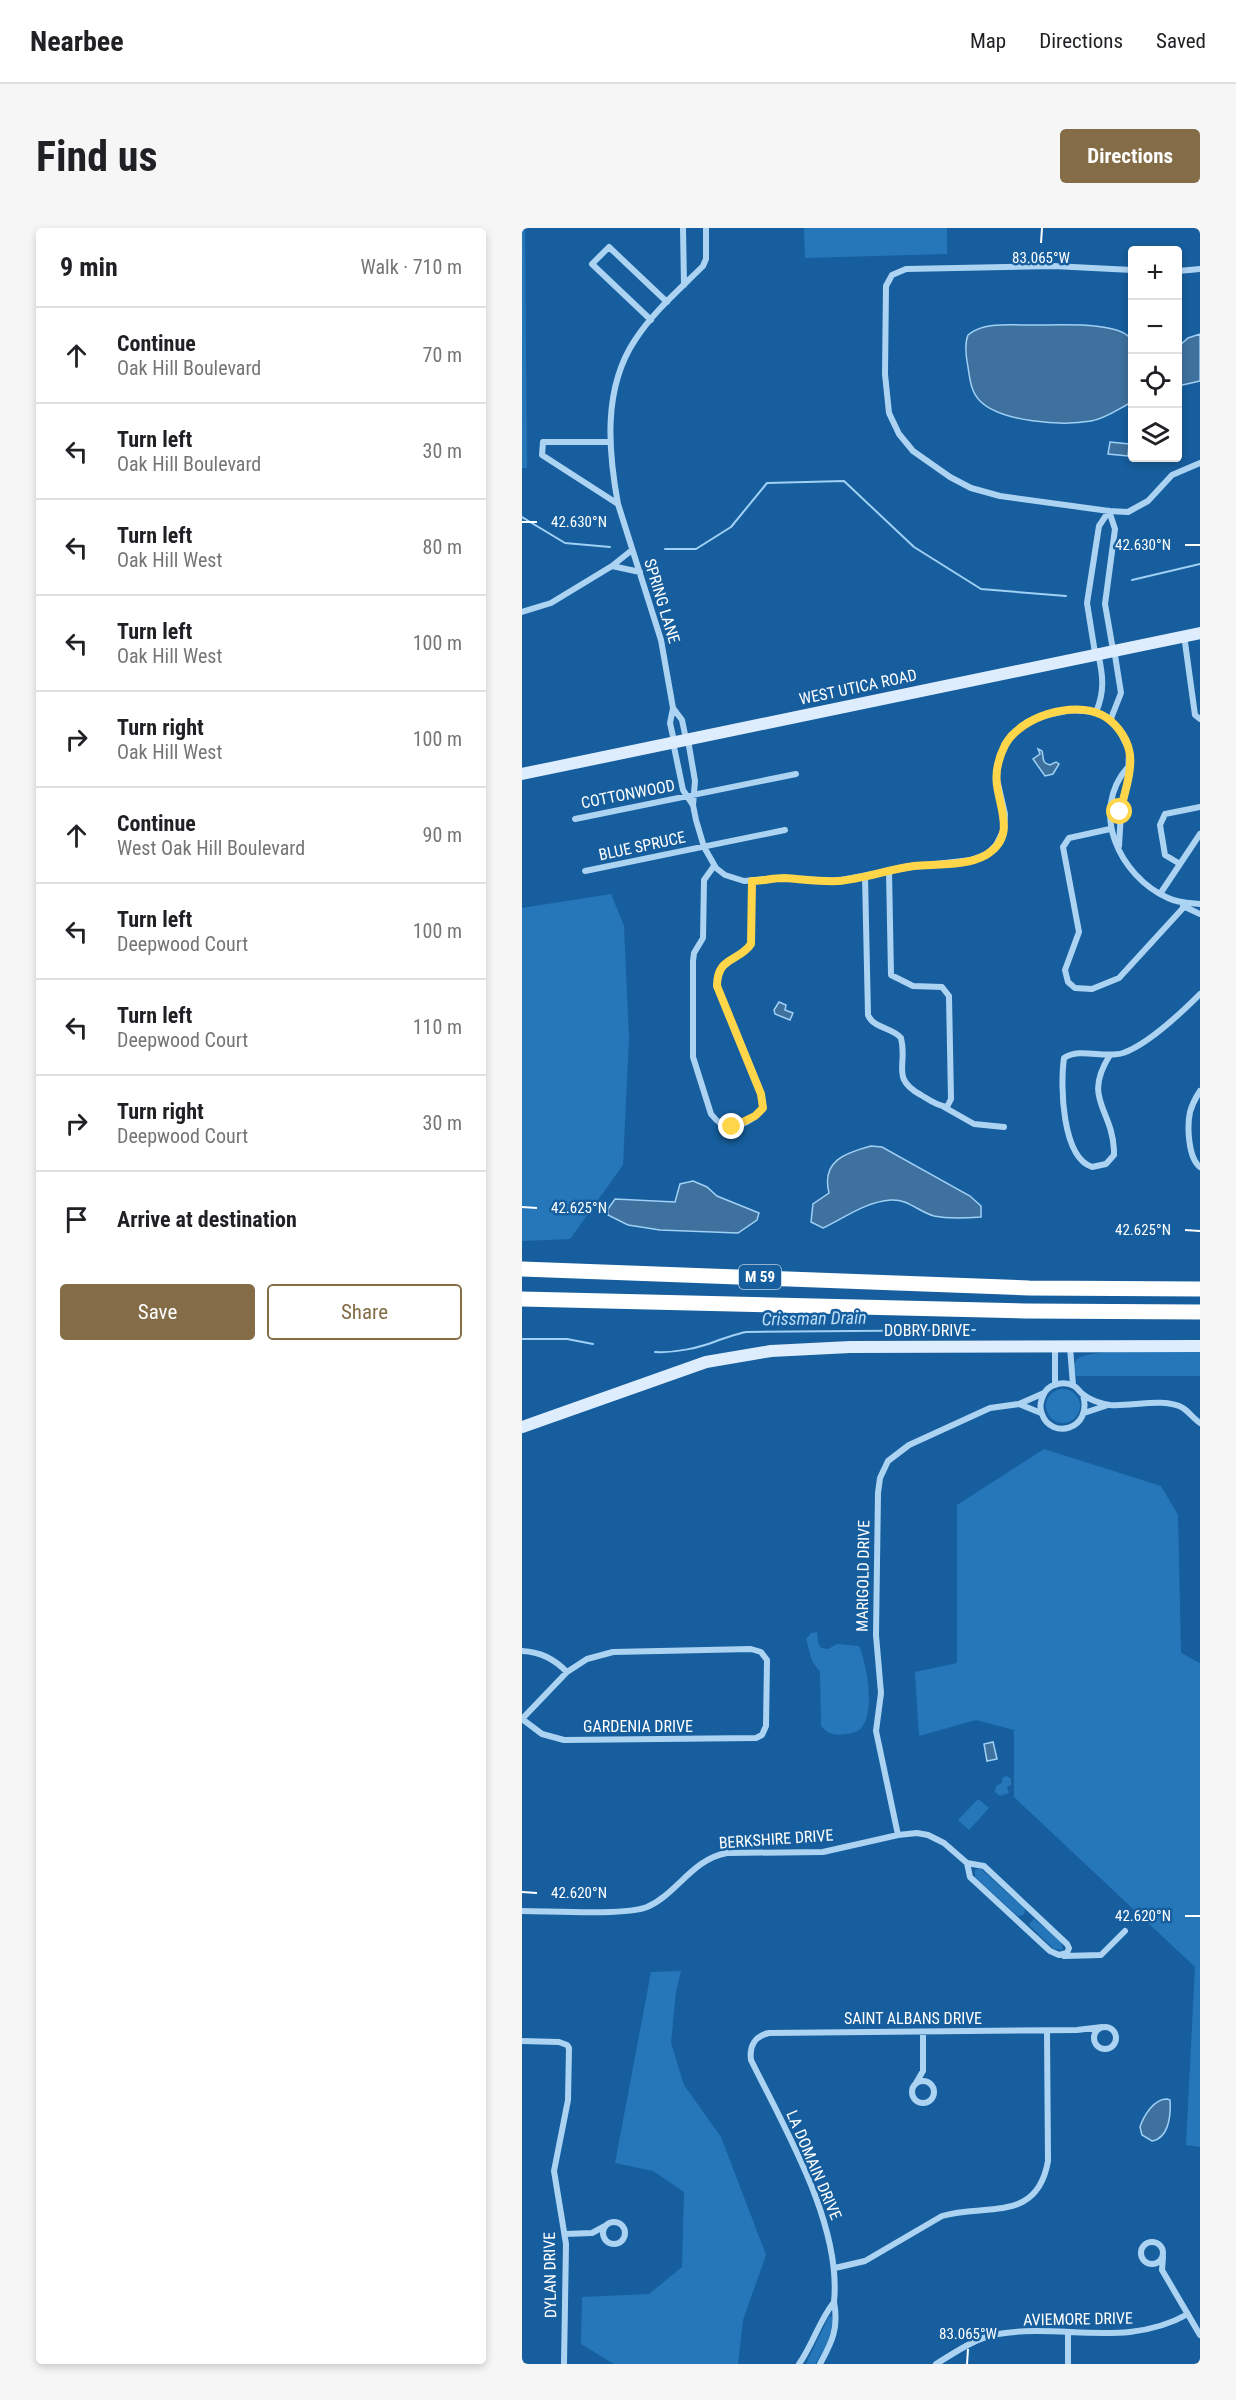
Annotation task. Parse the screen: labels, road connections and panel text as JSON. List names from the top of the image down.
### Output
{
  "streets": {
    "highway": ["M 59"],
    "street": [
      "SPRING LANE",
      "WEST UTICA ROAD",
      "COTTONWOOD",
      "BLUE SPRUCE",
      "DOBRY DRIVE",
      "MARIGOLD DRIVE",
      "GARDENIA DRIVE",
      "BERKSHIRE DRIVE",
      "SAINT ALBANS DRIVE",
      "LA DOMAIN DRIVE",
      "DYLAN DRIVE",
      "AVIEMORE DRIVE"
    ]
  },
  "crossings": [
    ["SPRING LANE", "WEST UTICA ROAD"],
    ["MARIGOLD DRIVE", "BERKSHIRE DRIVE"],
    ["SAINT ALBANS DRIVE", "LA DOMAIN DRIVE"]
  ],
  "water": ["Crissman Drain"],
  "page": {
    "header": "Nearbee",
    "nav": ["Map", "Directions", "Saved"],
    "buttons": [
      "Directions",
      ["Save", "Share"]
    ],
    "title": "Find us",
    "heading": ["9 min", "Walk · 710 m"],
    "map_buttons": ["+", "−"],
    "list": [
      ["Continue", "Oak Hill Boulevard", "70 m"],
      ["Turn left", "Oak Hill Boulevard", "30 m"],
      ["Turn left", "Oak Hill West", "80 m"],
      ["Turn left", "Oak Hill West", "100 m"],
      ["Turn right", "Oak Hill West", "100 m"],
      ["Continue", "West Oak Hill Boulevard", "90 m"],
      ["Turn left", "Deepwood Court", "100 m"],
      ["Turn left", "Deepwood Court", "110 m"],
      ["Turn right", "Deepwood Court", "30 m"],
      "Arrive at destination"
    ]
  },
  "coordinates": [
    "83.065°W",
    "42.630°N",
    "42.625°N",
    "42.620°N"
  ]
}
